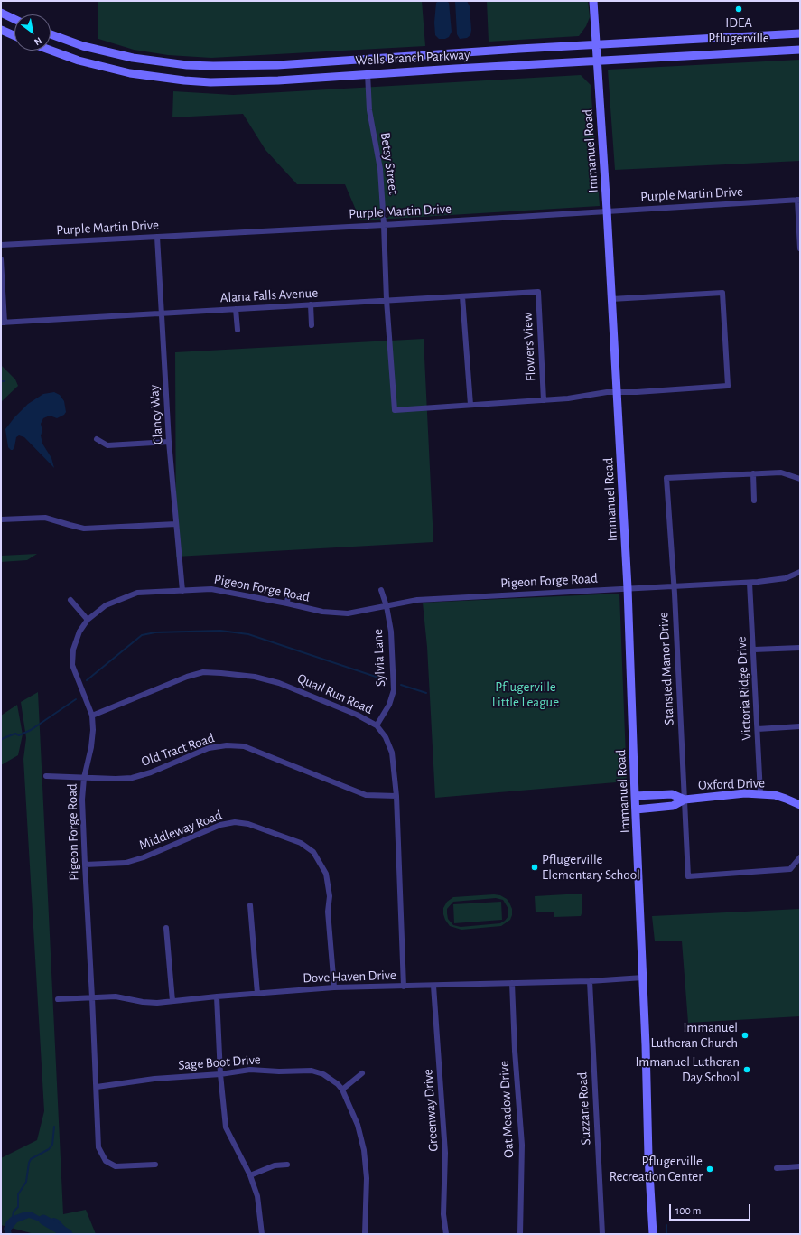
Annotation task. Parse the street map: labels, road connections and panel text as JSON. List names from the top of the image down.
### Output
{
  "streets": {
    "street": [
      "Wells Branch Parkway",
      "Immanuel Road",
      "Betsy Street",
      "Purple Martin Drive",
      "Alana Falls Avenue",
      "Flowers View",
      "Clancy Way",
      "Pigeon Forge Road",
      "Sylvia Lane",
      "Stansted Manor Drive",
      "Victoria Ridge Drive",
      "Quail Run Road",
      "Old Tract Road",
      "Oxford Drive",
      "Middleway Road",
      "Dove Haven Drive",
      "Sage Boot Drive",
      "Suzzane Road",
      "Oat Meadow Drive",
      "Greenway Drive"
    ]
  },
  "crossings": [
    ["Wells Branch Parkway", "Immanuel Road"],
    ["Wells Branch Parkway", "Betsy Street"],
    ["Immanuel Road", "Purple Martin Drive"],
    ["Immanuel Road", "Pigeon Forge Road"],
    ["Immanuel Road", "Dove Haven Drive"],
    ["Betsy Street", "Purple Martin Drive"],
    ["Betsy Street", "Alana Falls Avenue"],
    ["Purple Martin Drive", "Clancy Way"],
    ["Alana Falls Avenue", "Flowers View"],
    ["Alana Falls Avenue", "Clancy Way"],
    ["Clancy Way", "Pigeon Forge Road"],
    ["Pigeon Forge Road", "Sylvia Lane"],
    ["Pigeon Forge Road", "Stansted Manor Drive"],
    ["Pigeon Forge Road", "Victoria Ridge Drive"],
    ["Pigeon Forge Road", "Quail Run Road"],
    ["Pigeon Forge Road", "Old Tract Road"],
    ["Pigeon Forge Road", "Middleway Road"],
    ["Pigeon Forge Road", "Dove Haven Drive"],
    ["Pigeon Forge Road", "Sage Boot Drive"],
    ["Sylvia Lane", "Quail Run Road"],
    ["Stansted Manor Drive", "Oxford Drive"],
    ["Victoria Ridge Drive", "Oxford Drive"],
    ["Quail Run Road", "Old Tract Road"],
    ["Quail Run Road", "Dove Haven Drive"],
    ["Middleway Road", "Dove Haven Drive"],
    ["Dove Haven Drive", "Suzzane Road"],
    ["Dove Haven Drive", "Oat Meadow Drive"],
    ["Dove Haven Drive", "Greenway Drive"]
  ],
  "parks": ["Pflugerville Little League"],
  "places": [
    "IDEA Pflugerville",
    "Pflugerville Elementary School",
    "Immanuel Lutheran Church",
    "Immanuel Lutheran Day School",
    "Pflugerville Recreation Center"
  ],
  "scale_bar": "100 m",
  "north": "bottom right"
}
